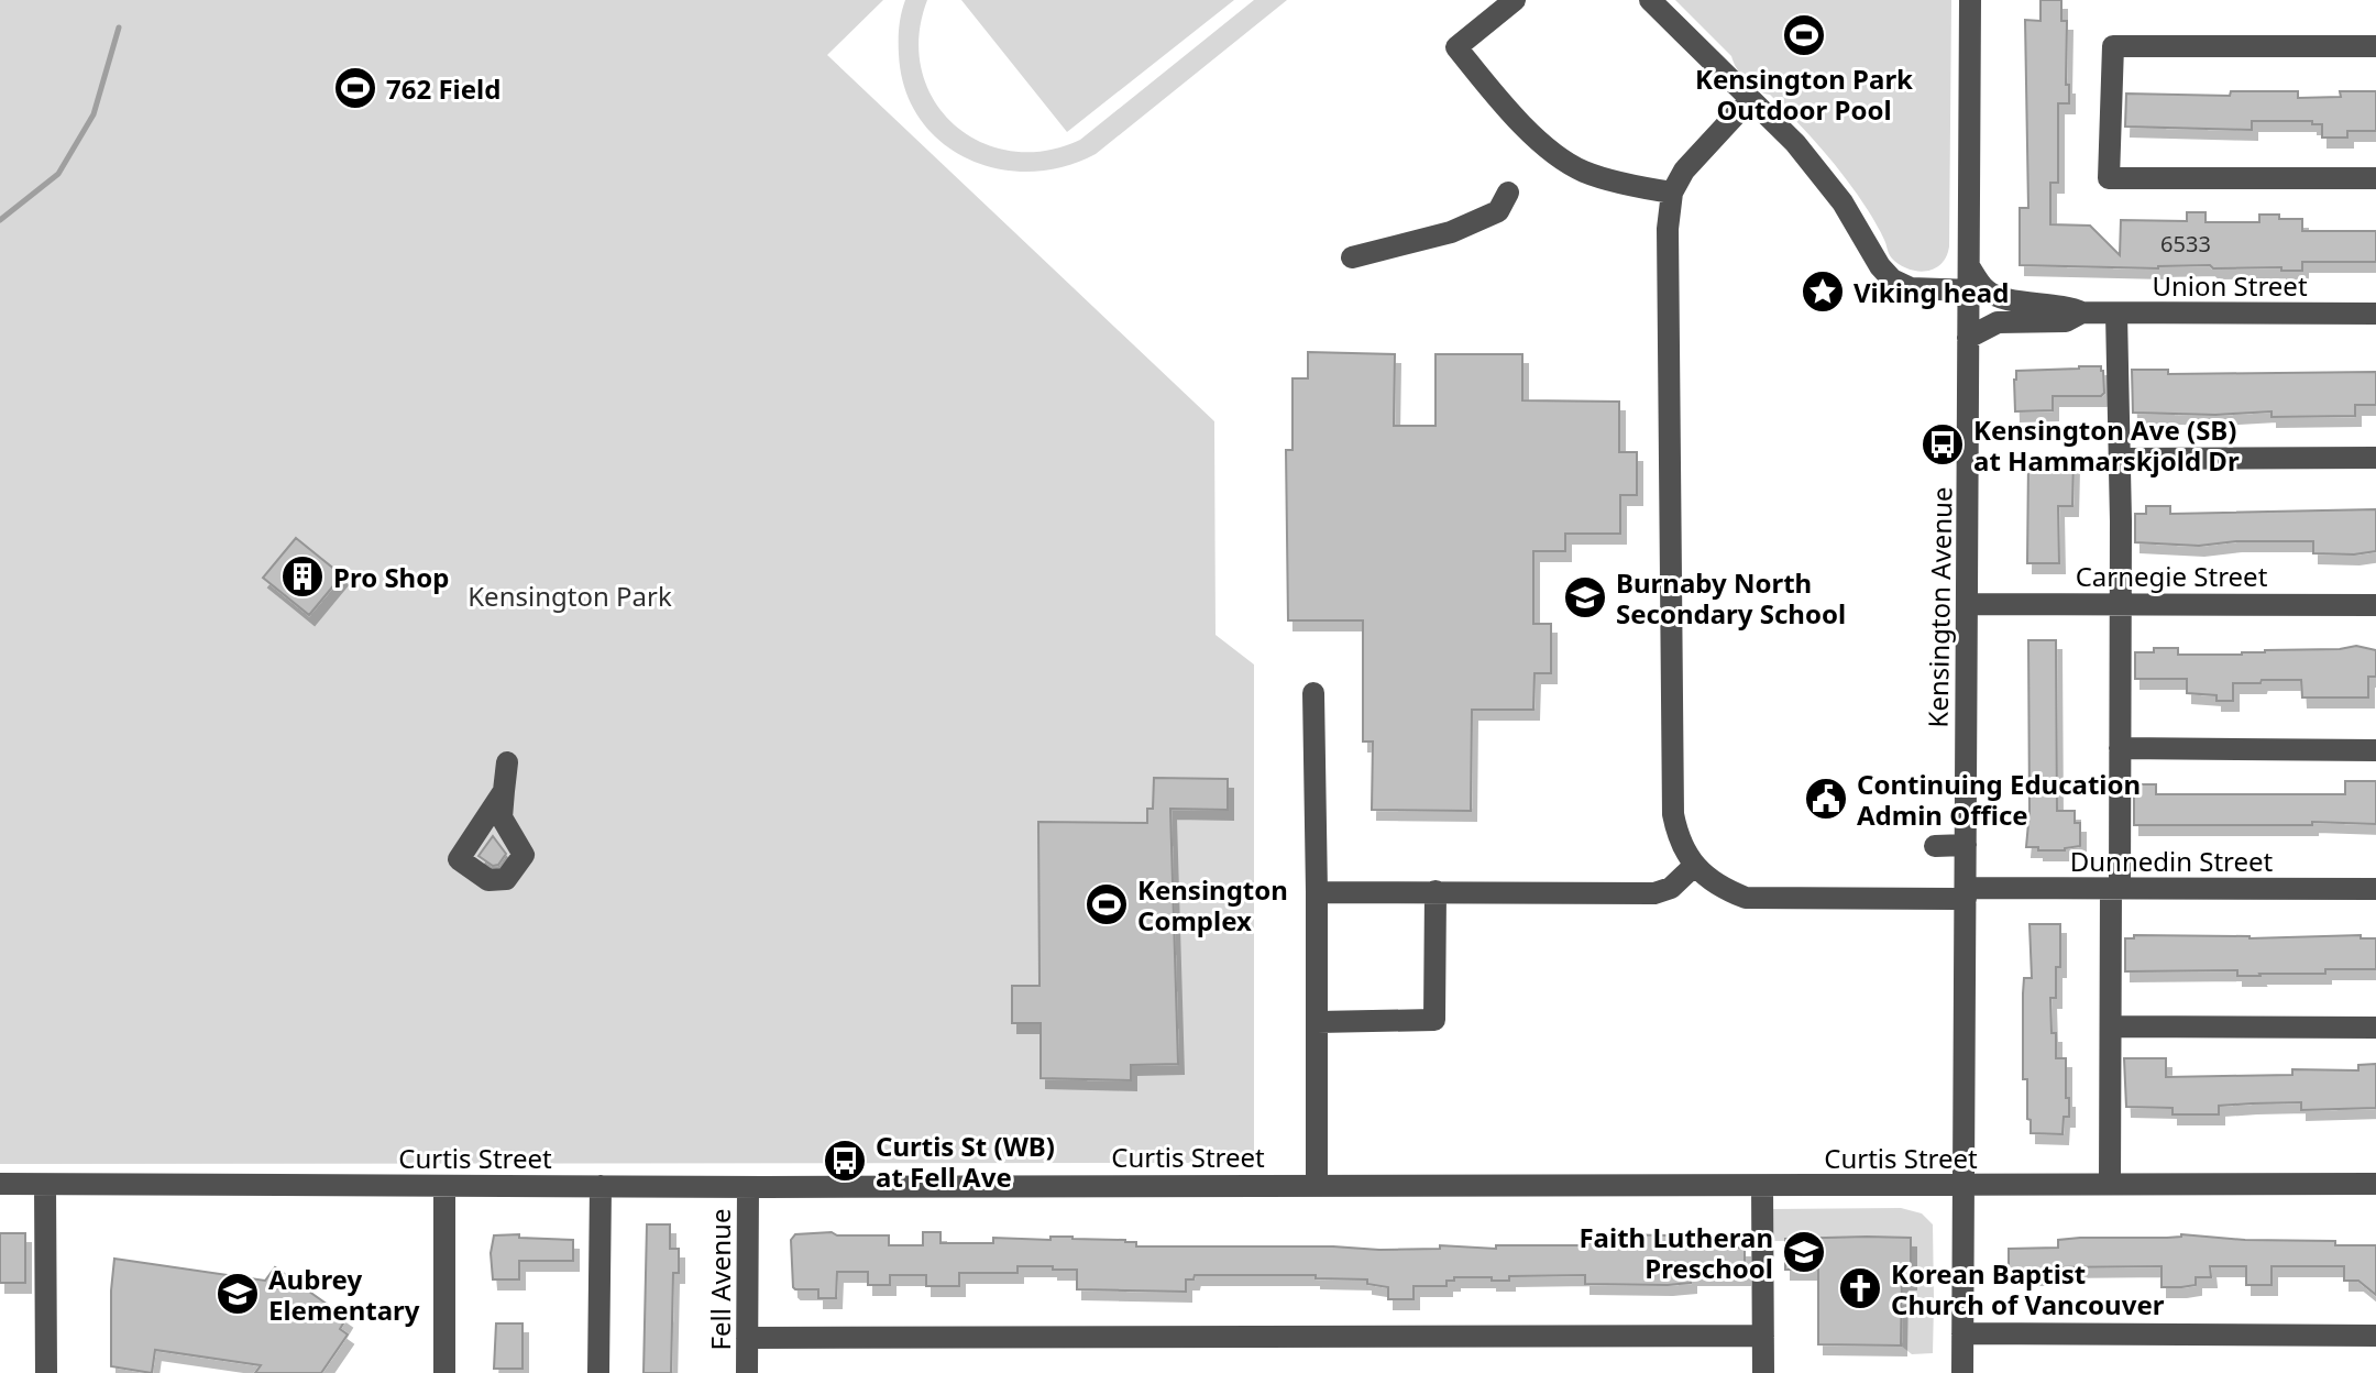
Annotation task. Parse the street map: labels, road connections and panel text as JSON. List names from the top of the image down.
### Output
{
  "streets": {
    "street": [
      "Union Street",
      "Carnegie Street",
      "Kensington Avenue",
      "Dunnedin Street",
      "Curtis Street",
      "Fell Avenue"
    ]
  },
  "crossings": [
    ["Union Street", "Kensington Avenue"],
    ["Carnegie Street", "Kensington Avenue"],
    ["Kensington Avenue", "Dunnedin Street"],
    ["Kensington Avenue", "Curtis Street"],
    ["Curtis Street", "Fell Avenue"]
  ],
  "parks": ["Kensington Park"],
  "places": {
    "sports": ["Kensington Park Outdoor Pool", "762 Field", "Kensington Complex"],
    "place": ["Viking head"],
    "bus stop": ["Kensington Ave (SB) at Hammarskjold Dr", "Curtis St (WB) at Fell Ave"],
    "building": ["Pro Shop"],
    "school or university": ["Burnaby North Secondary School", "Faith Lutheran Preschool", "Aubrey Elementary"],
    "public building": ["Continuing Education Admin Office"],
    "church": ["Korean Baptist Church of Vancouver"]
  },
  "house_numbers": ["6533"]
}
